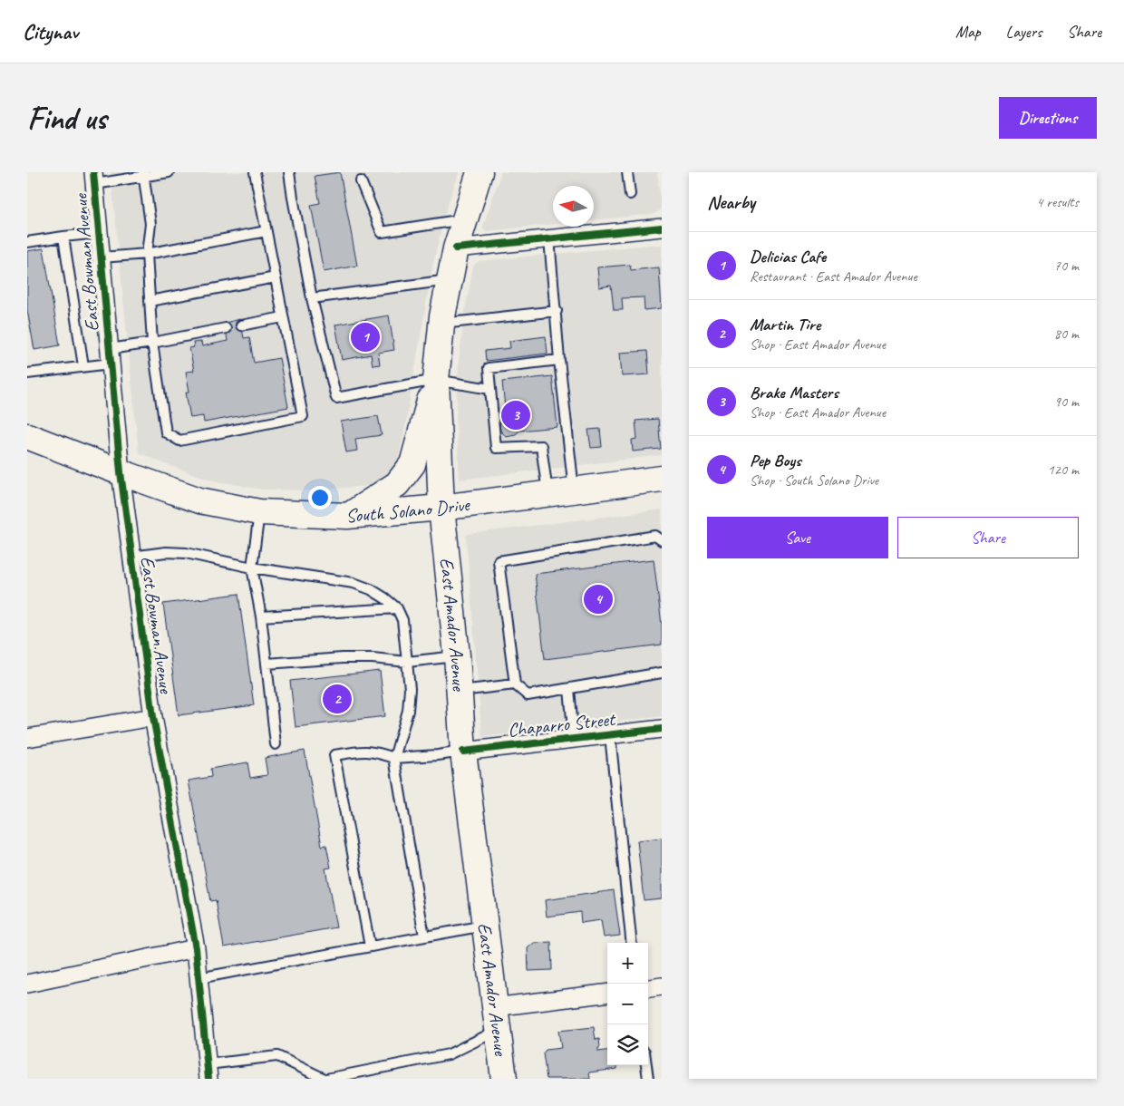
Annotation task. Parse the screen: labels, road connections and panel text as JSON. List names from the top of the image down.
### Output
{
  "streets": {
    "main road": ["South Solano Drive", "East Amador Avenue"],
    "street": ["East Bowman Avenue", "Chaparro Street"]
  },
  "crossings": [
    ["East Bowman Avenue", "South Solano Drive"],
    ["South Solano Drive", "East Amador Avenue"],
    ["East Amador Avenue", "Chaparro Street"]
  ],
  "north": "left",
  "page": {
    "header": "Citynav",
    "nav": ["Map", "Layers", "Share"],
    "buttons": [
      "Directions",
      ["Save", "Share"]
    ],
    "title": "Find us",
    "heading": ["Nearby", "4 results"],
    "list": [
      {
        "mark": "1",
        "name": "Delicias Cafe",
        "note": "Restaurant · East Amador Avenue",
        "value": "70 m"
      },
      {
        "mark": "2",
        "name": "Martin Tire",
        "note": "Shop · East Amador Avenue",
        "value": "80 m"
      },
      {
        "mark": "3",
        "name": "Brake Masters",
        "note": "Shop · East Amador Avenue",
        "value": "90 m"
      },
      {
        "mark": "4",
        "name": "Pep Boys",
        "note": "Shop · South Solano Drive",
        "value": "120 m"
      }
    ],
    "pins": [
      "1",
      "3",
      "4",
      "2"
    ],
    "map_buttons": ["+", "−"]
  }
}
